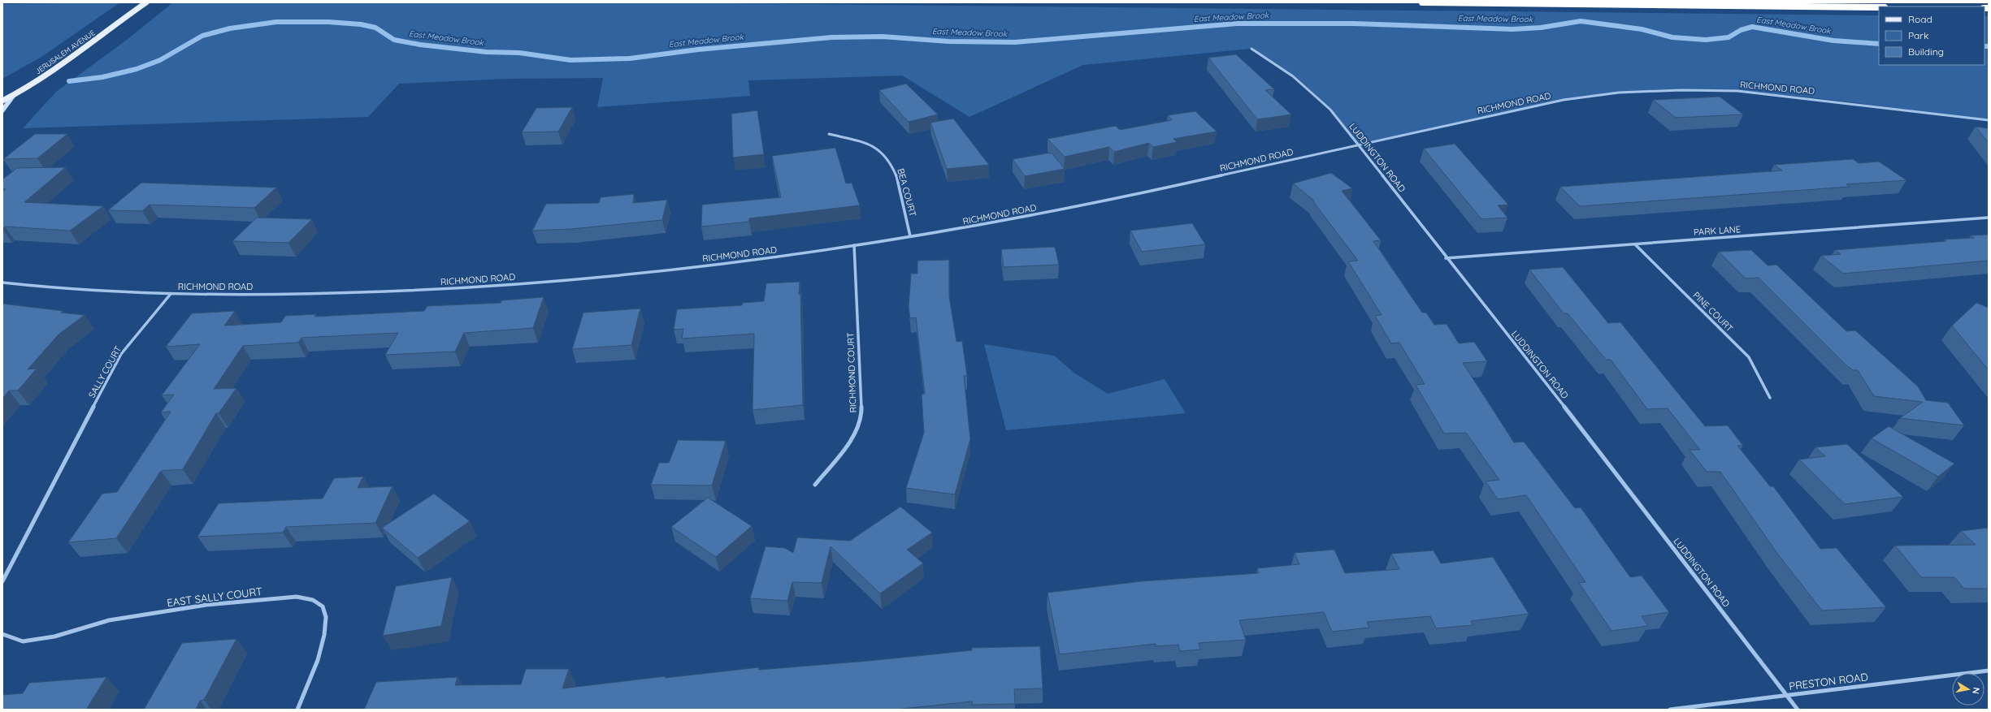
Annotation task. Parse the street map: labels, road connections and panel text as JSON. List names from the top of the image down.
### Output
{
  "streets": {
    "main road": ["JERUSALEM AVENUE"],
    "street": [
      "RICHMOND ROAD",
      "LUDDINGTON ROAD",
      "BEA COURT",
      "PARK LANE",
      "PINE COURT",
      "SALLY COURT",
      "RICHMOND COURT",
      "EAST SALLY COURT",
      "PRESTON ROAD"
    ]
  },
  "crossings": [
    ["RICHMOND ROAD", "LUDDINGTON ROAD"],
    ["RICHMOND ROAD", "BEA COURT"],
    ["RICHMOND ROAD", "SALLY COURT"],
    ["RICHMOND ROAD", "RICHMOND COURT"],
    ["LUDDINGTON ROAD", "PARK LANE"],
    ["LUDDINGTON ROAD", "PRESTON ROAD"],
    ["PARK LANE", "PINE COURT"]
  ],
  "water": ["East Meadow Brook"],
  "legend": ["Road", "Park", "Building"],
  "north": "right"
}
